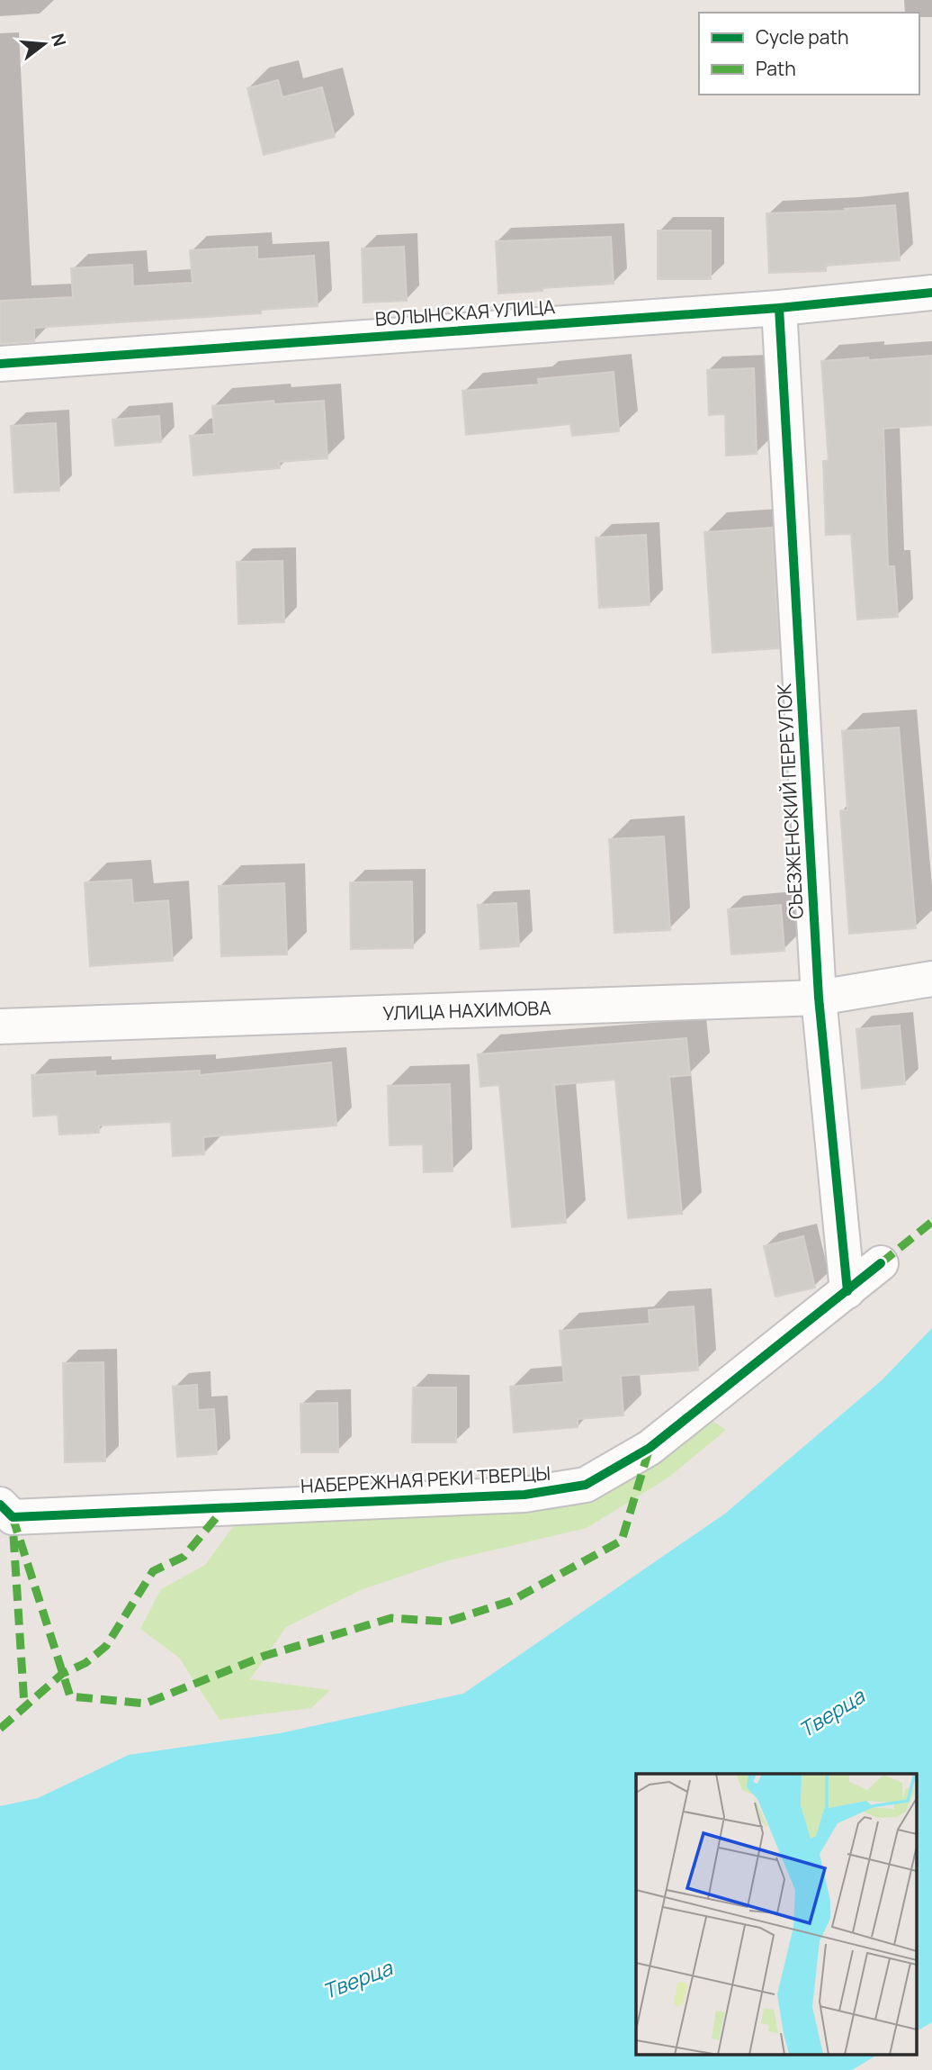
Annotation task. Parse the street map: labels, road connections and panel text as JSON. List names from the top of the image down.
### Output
{
  "streets": {
    "street": [
      "ВОЛЫНСКАЯ УЛИЦА",
      "СЪЕЗЖЕНСКИЙ ПЕРЕУЛОК",
      "УЛИЦА НАХИМОВА",
      "НАБЕРЕЖНАЯ РЕКИ ТВЕРЦЫ"
    ]
  },
  "crossings": [
    ["ВОЛЫНСКАЯ УЛИЦА", "СЪЕЗЖЕНСКИЙ ПЕРЕУЛОК"],
    ["СЪЕЗЖЕНСКИЙ ПЕРЕУЛОК", "УЛИЦА НАХИМОВА"],
    ["СЪЕЗЖЕНСКИЙ ПЕРЕУЛОК", "НАБЕРЕЖНАЯ РЕКИ ТВЕРЦЫ"]
  ],
  "water": ["Тверца"],
  "legend": ["Cycle path", "Path"],
  "north": "right"
}
